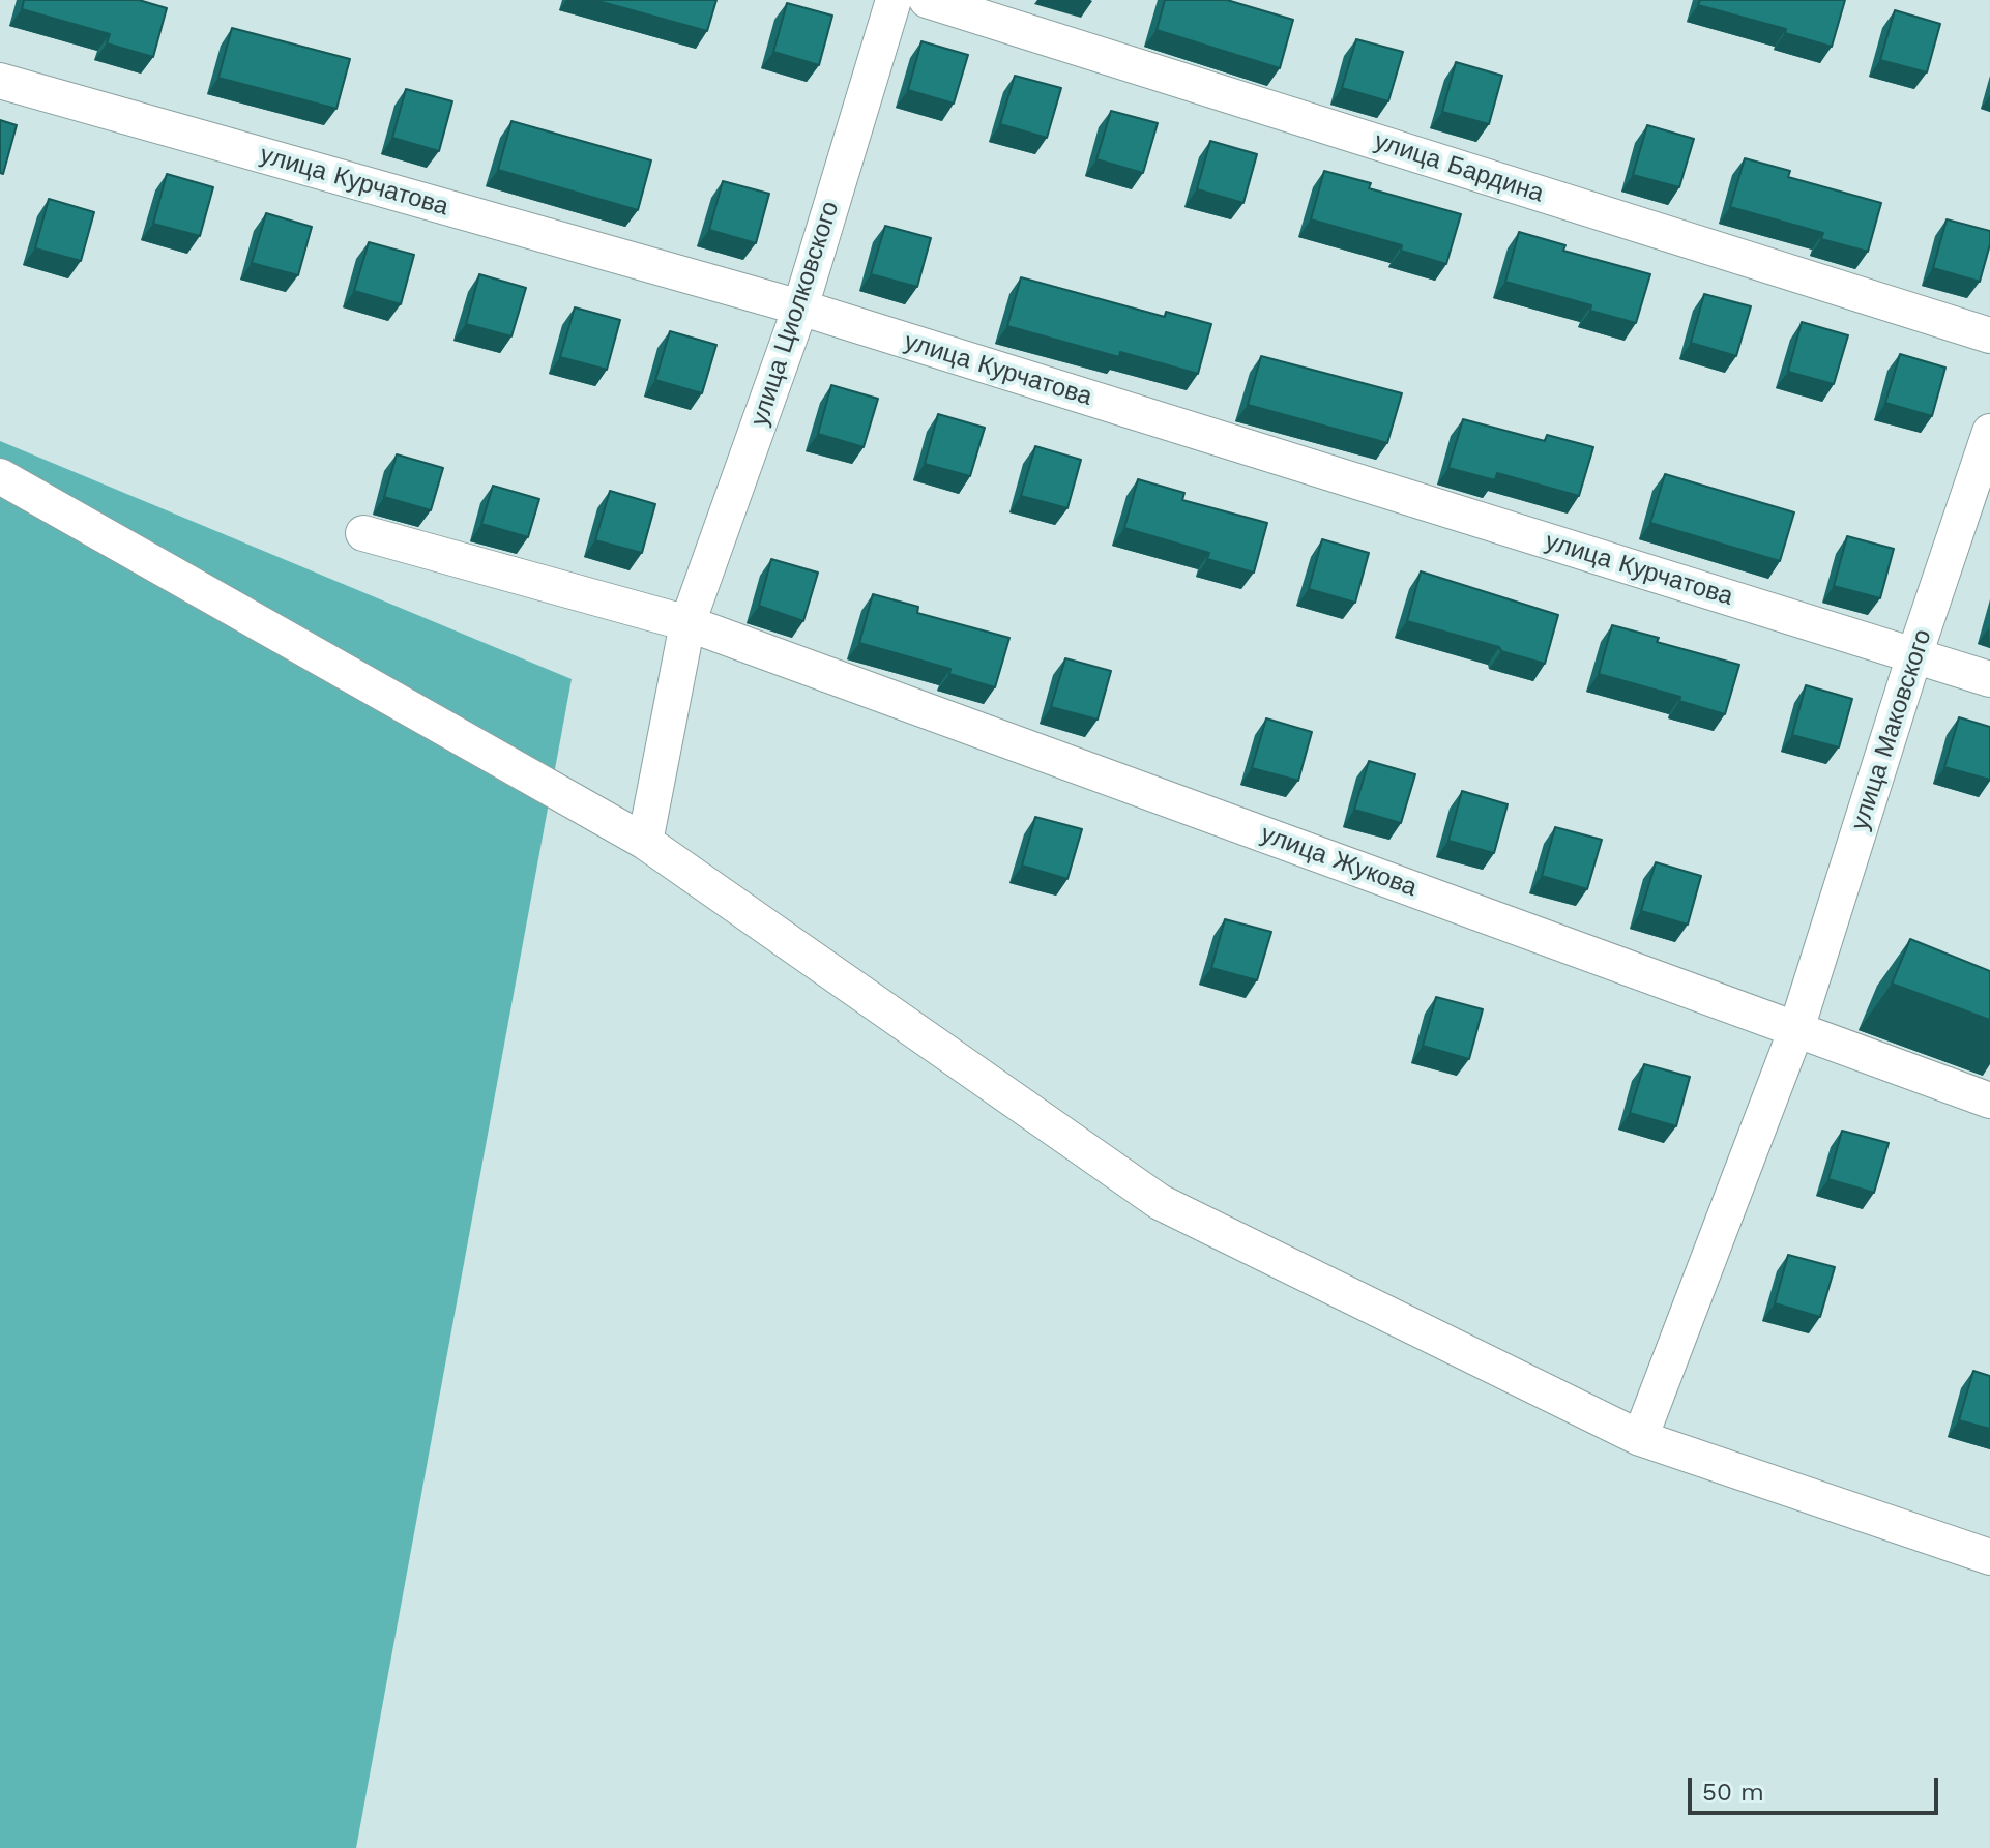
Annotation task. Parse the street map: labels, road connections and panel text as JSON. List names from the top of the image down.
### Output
{
  "streets": {
    "street": [
      "улица Бардина",
      "улица Курчатова",
      "улица Циолковского",
      "улица Маковского",
      "улица Жукова"
    ]
  },
  "crossings": [
    ["улица Курчатова", "улица Циолковского"],
    ["улица Курчатова", "улица Маковского"],
    ["улица Циолковского", "улица Жукова"],
    ["улица Маковского", "улица Жукова"]
  ],
  "scale_bar": "50 m"
}
